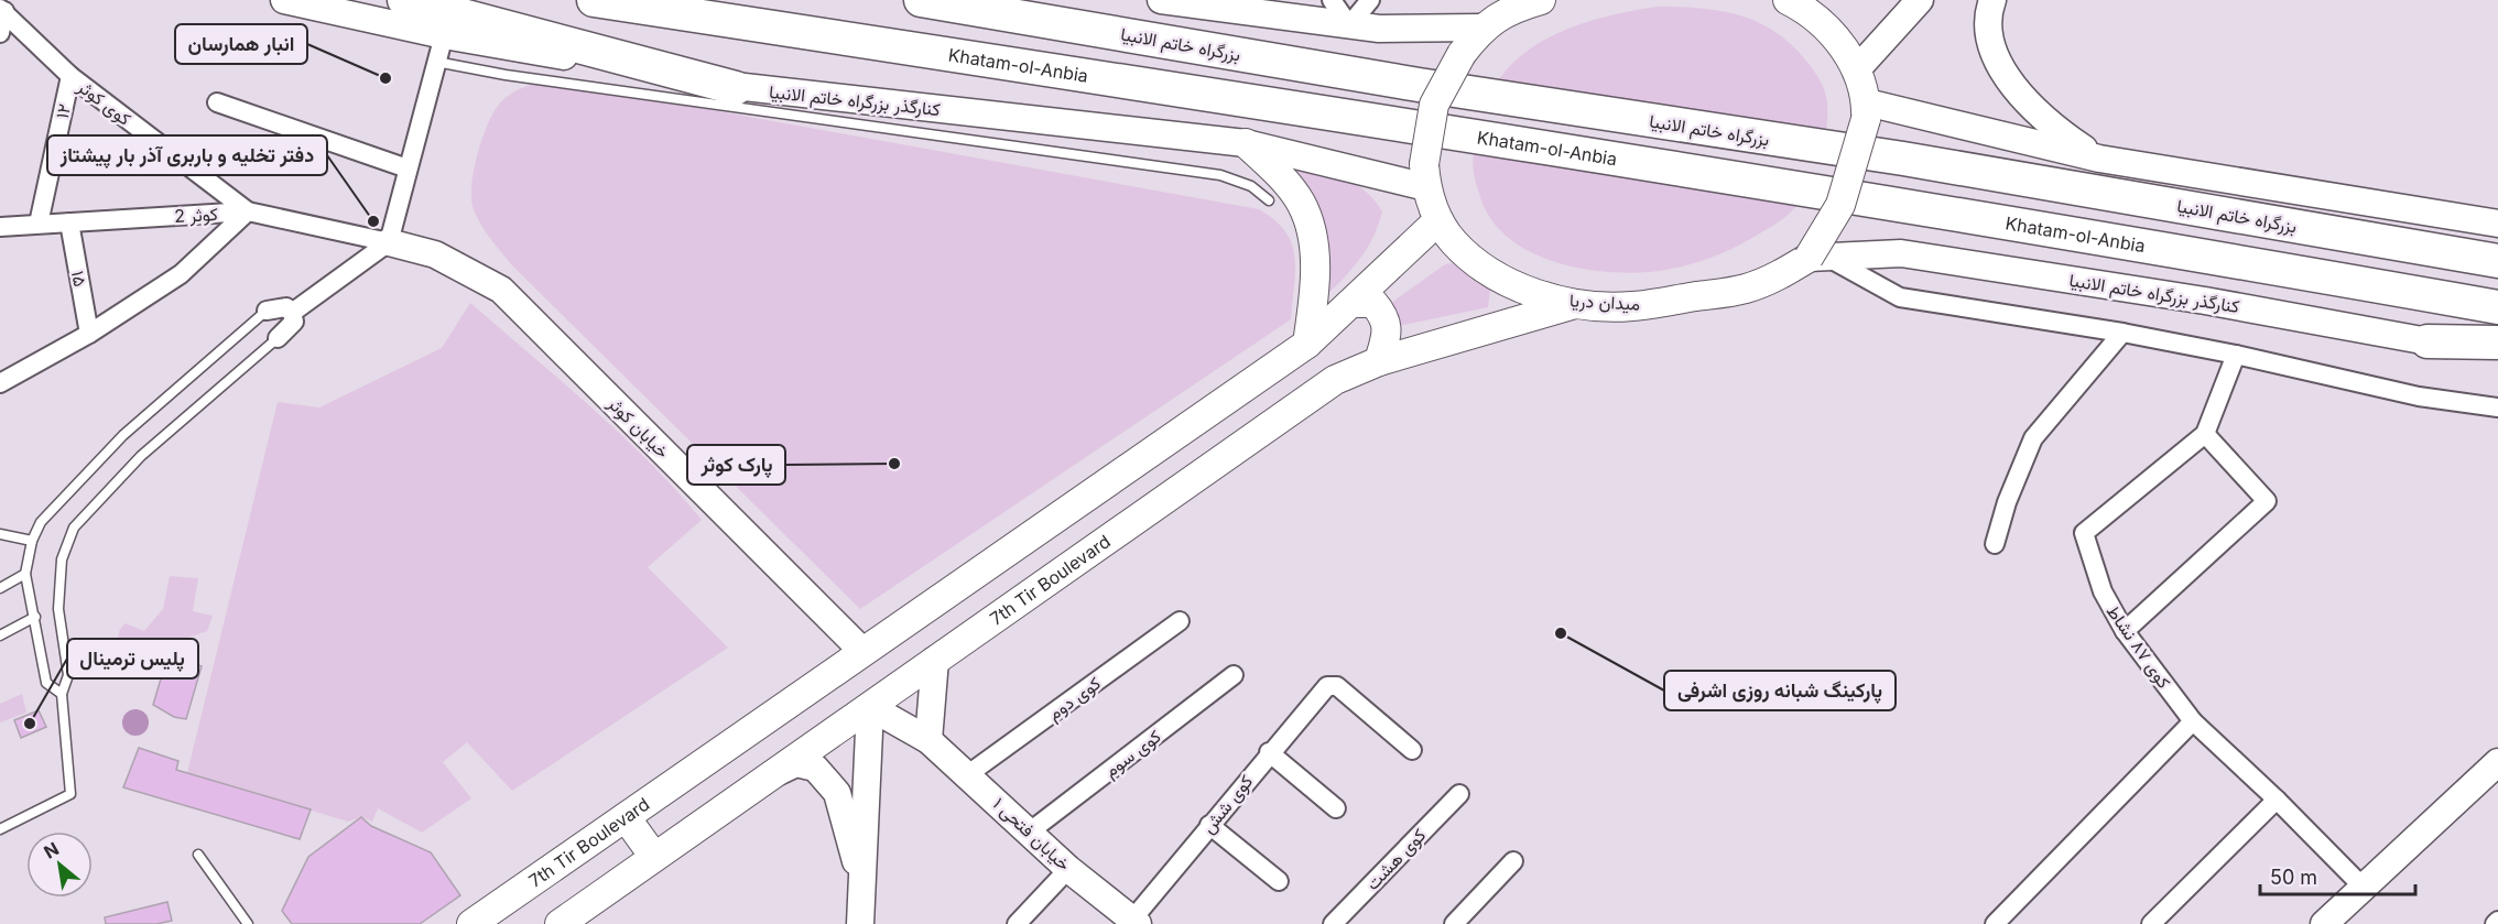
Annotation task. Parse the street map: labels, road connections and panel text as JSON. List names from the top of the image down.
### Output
{
  "streets": {
    "highway": ["بزرگراه خاتم الانبیا", "Khatam-ol-Anbia"],
    "main road": [
      "کنارگذر بزرگراه خاتم الانبیا",
      "میدان دریا",
      "خیابان کوثر",
      "7th Tir Boulevard",
      "خیابان فتحی ۱"
    ],
    "street": [
      "کوی کوثر",
      "۱۲",
      "کوثر 2",
      "۱۵",
      "کوی ۸۷ نشاط",
      "کوی دوم",
      "کوی سوم",
      "کوی شش",
      "کوی هشت"
    ]
  },
  "crossings": [
    ["کنارگذر بزرگراه خاتم الانبیا", "میدان دریا"],
    ["کوی کوثر", "۱۲"],
    ["کوی کوثر", "کوثر 2"],
    ["۱۲", "کوثر 2"],
    ["کوثر 2", "۱۵"],
    ["کوثر 2", "خیابان کوثر"],
    ["میدان دریا", "7th Tir Boulevard"],
    ["خیابان کوثر", "7th Tir Boulevard"],
    ["7th Tir Boulevard", "خیابان فتحی ۱"],
    ["کوی دوم", "خیابان فتحی ۱"],
    ["کوی سوم", "خیابان فتحی ۱"],
    ["کوی شش", "خیابان فتحی ۱"]
  ],
  "places": [
    "انبار همارسان",
    "دفتر تخلیه و باربری آذر بار پیشتاز",
    "پارک کوثر",
    "پارکینگ شبانه روزی اشرفی",
    "پلیس ترمینال"
  ],
  "scale_bar": "50 m",
  "north": "top left"
}
